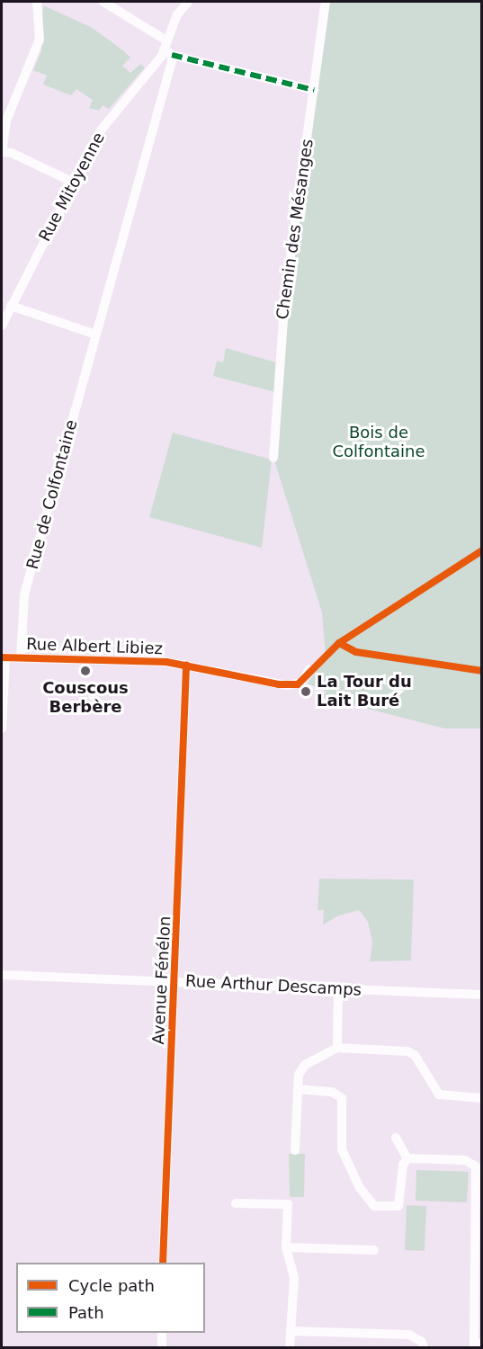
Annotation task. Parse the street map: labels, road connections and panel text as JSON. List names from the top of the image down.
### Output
{
  "streets": {
    "street": [
      "Rue Mitoyenne",
      "Chemin des Mésanges",
      "Rue de Colfontaine",
      "Rue Albert Libiez",
      "Avenue Fénélon",
      "Rue Arthur Descamps"
    ]
  },
  "crossings": [
    ["Rue Mitoyenne", "Rue de Colfontaine"],
    ["Rue de Colfontaine", "Rue Albert Libiez"],
    ["Rue Albert Libiez", "Avenue Fénélon"],
    ["Avenue Fénélon", "Rue Arthur Descamps"]
  ],
  "parks": ["Bois de Colfontaine"],
  "places": ["Couscous Berbère", "La Tour du Lait Buré"],
  "legend": ["Cycle path", "Path"]
}
